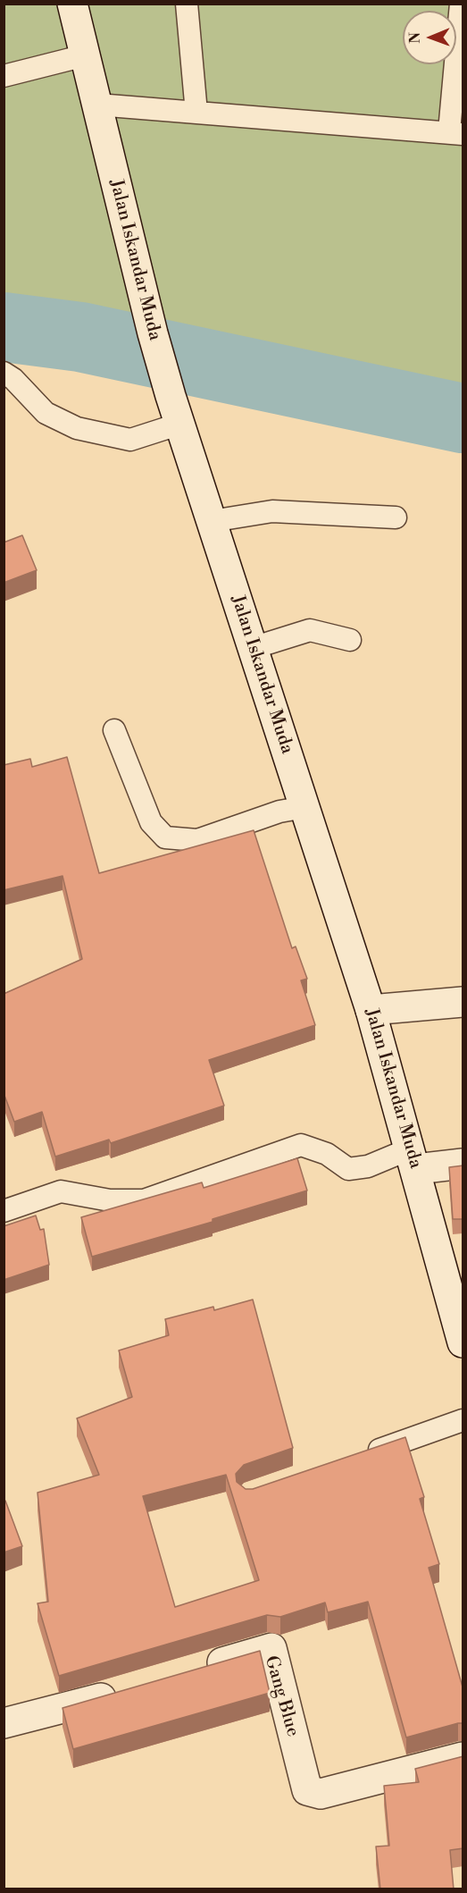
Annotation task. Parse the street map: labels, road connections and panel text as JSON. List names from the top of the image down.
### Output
{
  "streets": {
    "street": ["Jalan Iskandar Muda", "Gang Blue"]
  },
  "north": "left"
}
